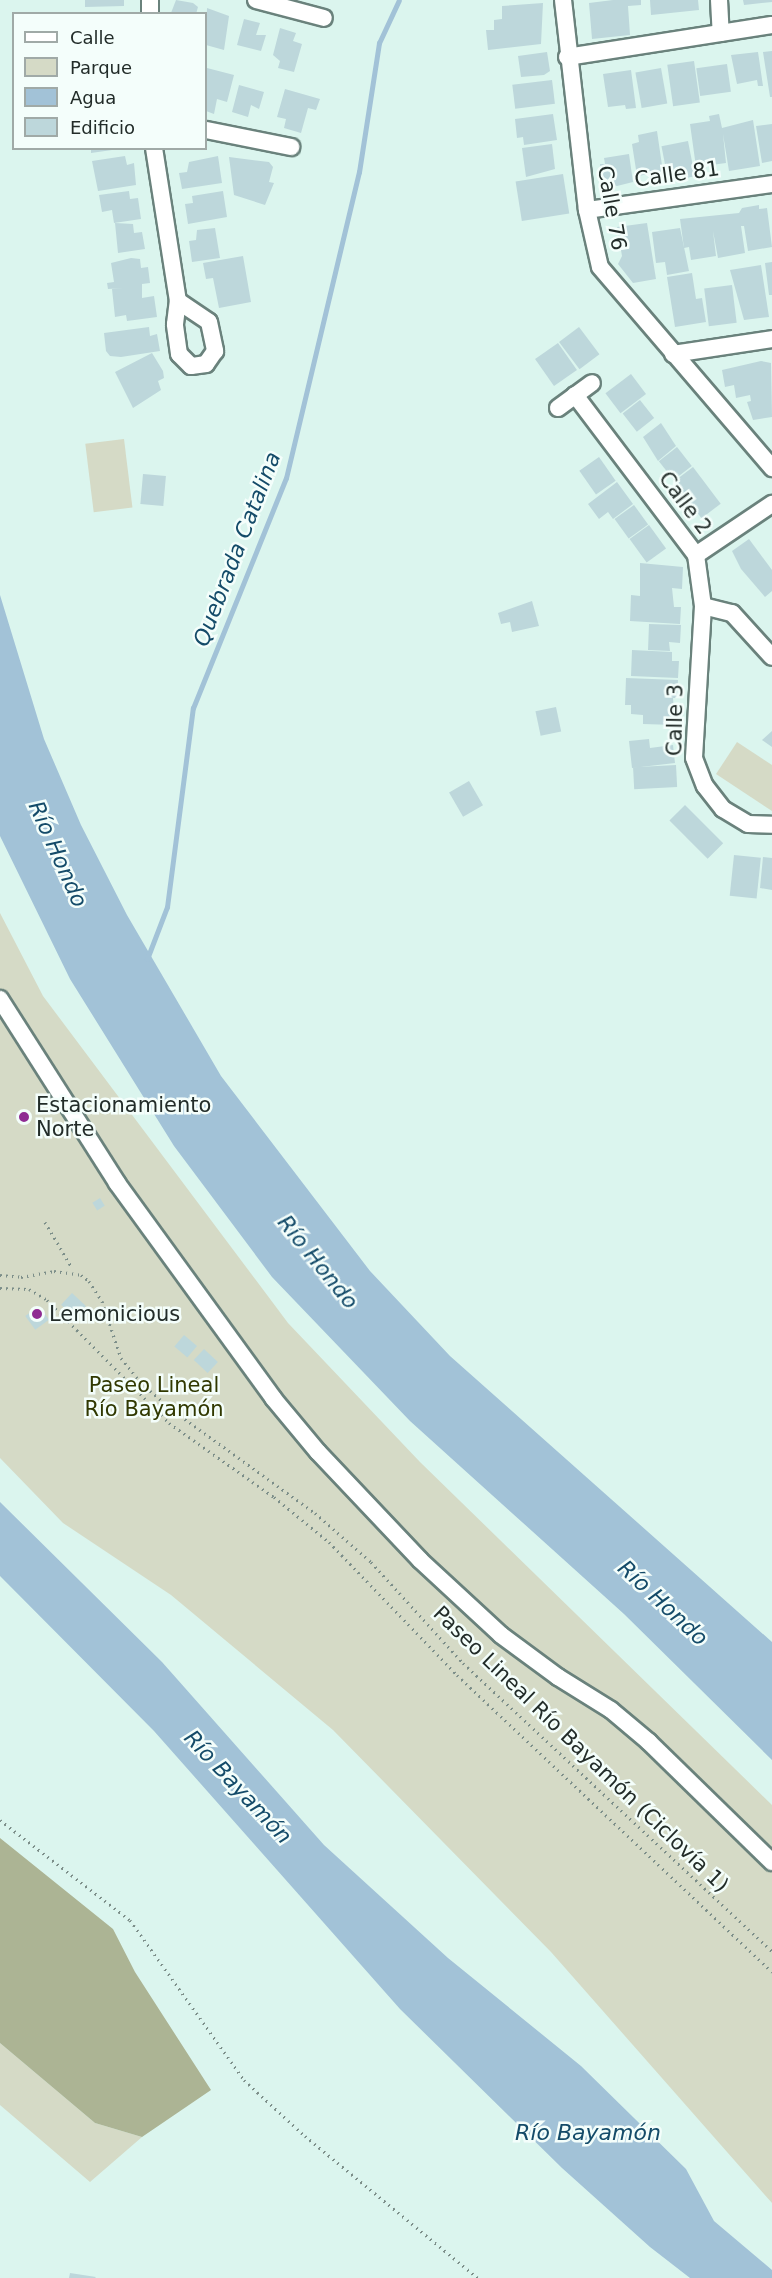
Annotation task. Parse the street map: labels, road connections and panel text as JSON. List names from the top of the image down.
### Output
{
  "streets": {
    "street": [
      "Calle 81",
      "Calle 76",
      "Calle 2",
      "Calle 3"
    ],
    "path": ["Paseo Lineal Río Bayamón (Ciclovía 1)"]
  },
  "crossings": [
    ["Calle 81", "Calle 76"],
    ["Calle 2", "Calle 3"]
  ],
  "water": ["Quebrada Catalina", "Río Hondo", "Río Bayamón"],
  "parks": ["Paseo Lineal Río Bayamón"],
  "places": ["Estacionamiento Norte", "Lemonicious"],
  "legend": [
    "Calle",
    "Parque",
    "Agua",
    "Edificio"
  ]
}
